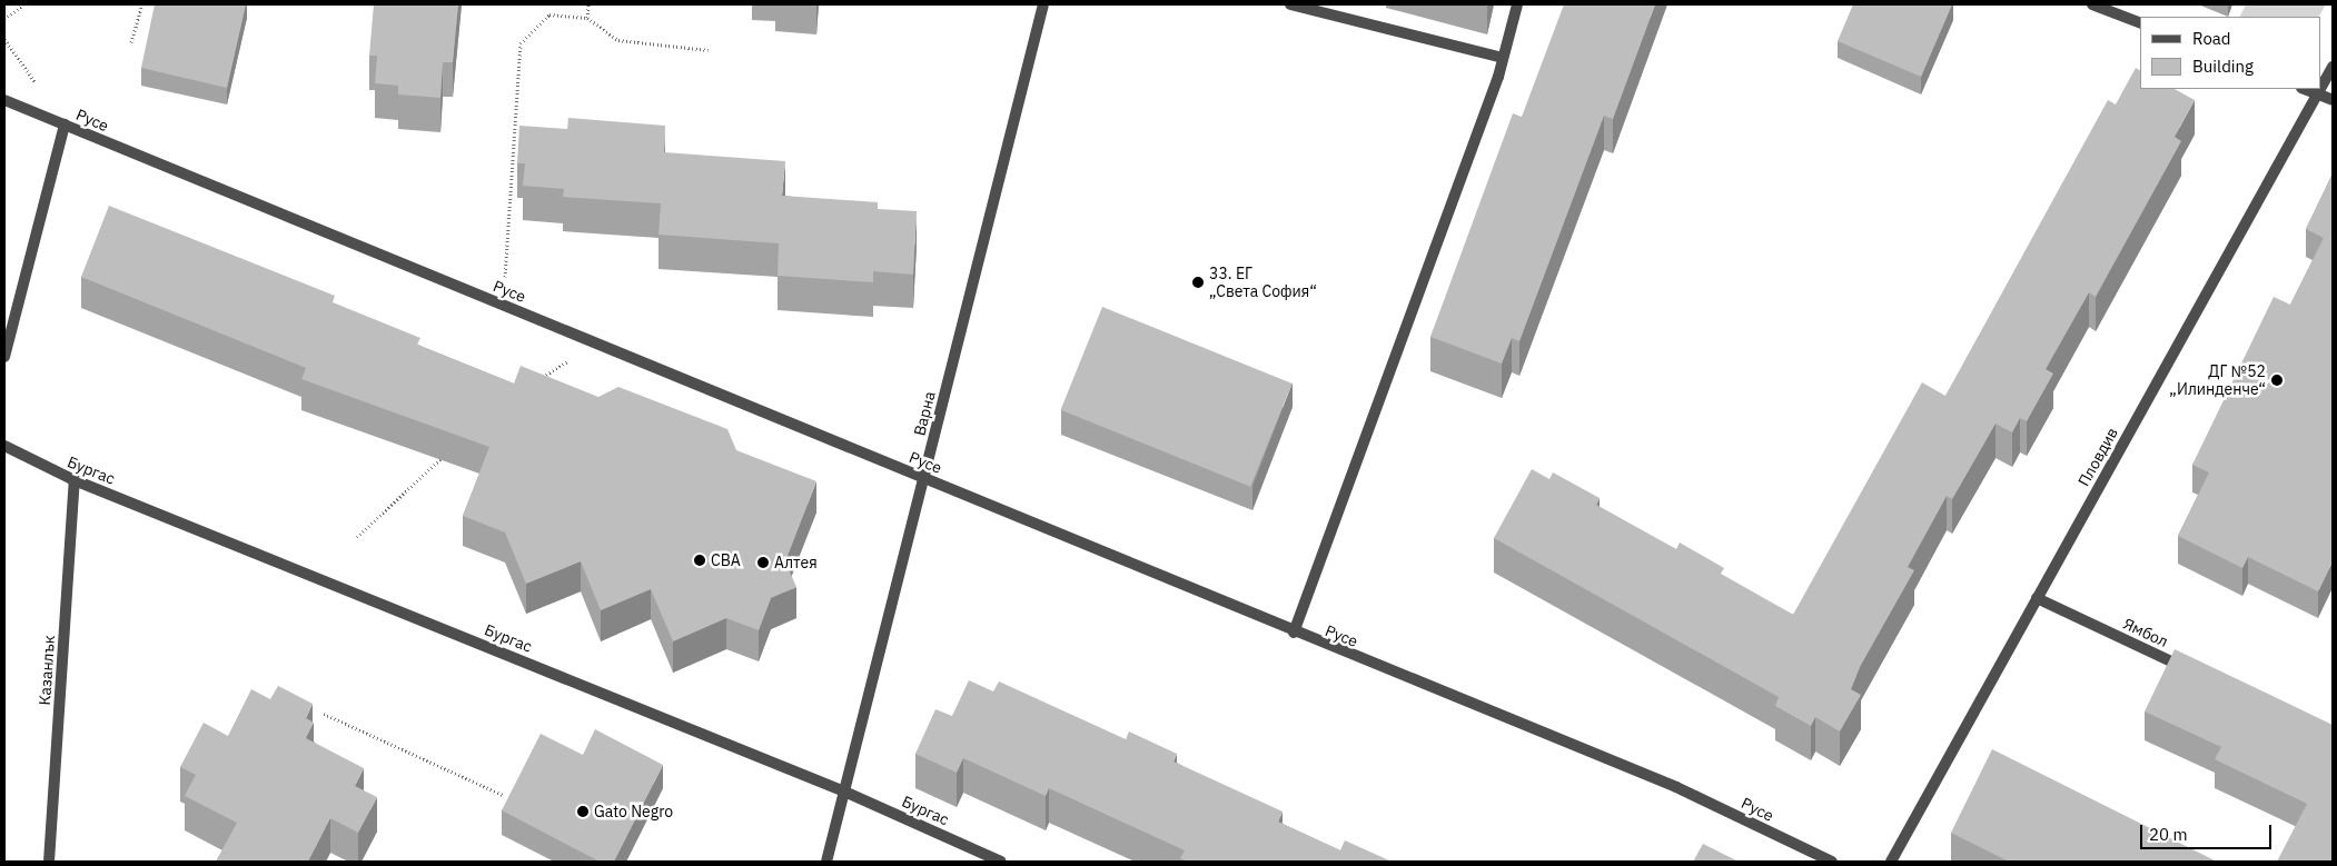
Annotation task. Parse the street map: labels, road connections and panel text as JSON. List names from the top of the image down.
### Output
{
  "streets": {
    "street": [
      "Русе",
      "Варна",
      "Пловдив",
      "Бургас",
      "Ямбол",
      "Казанлък"
    ]
  },
  "crossings": [
    ["Русе", "Варна"],
    ["Варна", "Бургас"],
    ["Пловдив", "Ямбол"],
    ["Бургас", "Казанлък"]
  ],
  "places": [
    "33. ЕГ „Света София“",
    "ДГ №52 „Илинденче“",
    "CBA",
    "Алтея",
    "Gato Negro"
  ],
  "legend": ["Road", "Building"],
  "scale_bar": "20 m"
}
